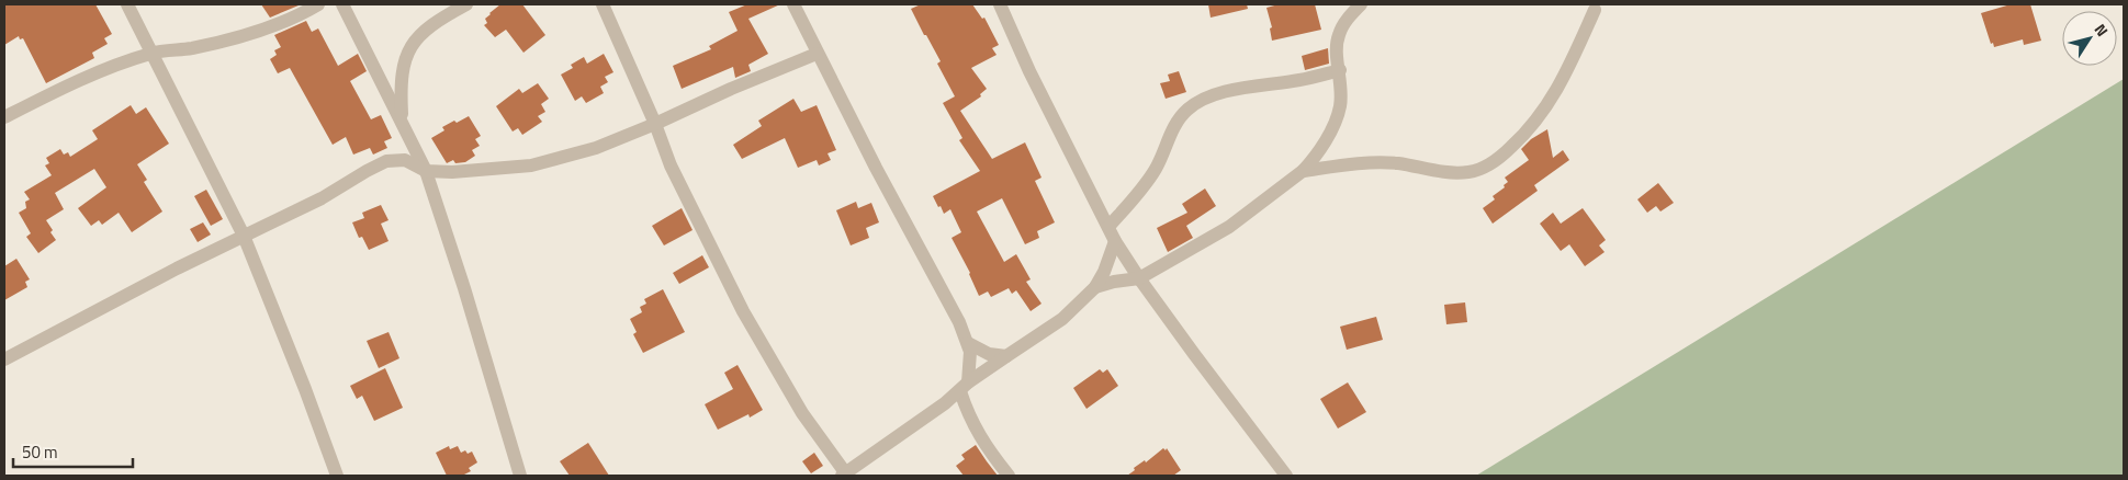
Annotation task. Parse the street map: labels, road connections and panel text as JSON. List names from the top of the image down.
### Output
{
  "scale_bar": "50 m",
  "north": "top right"
}
